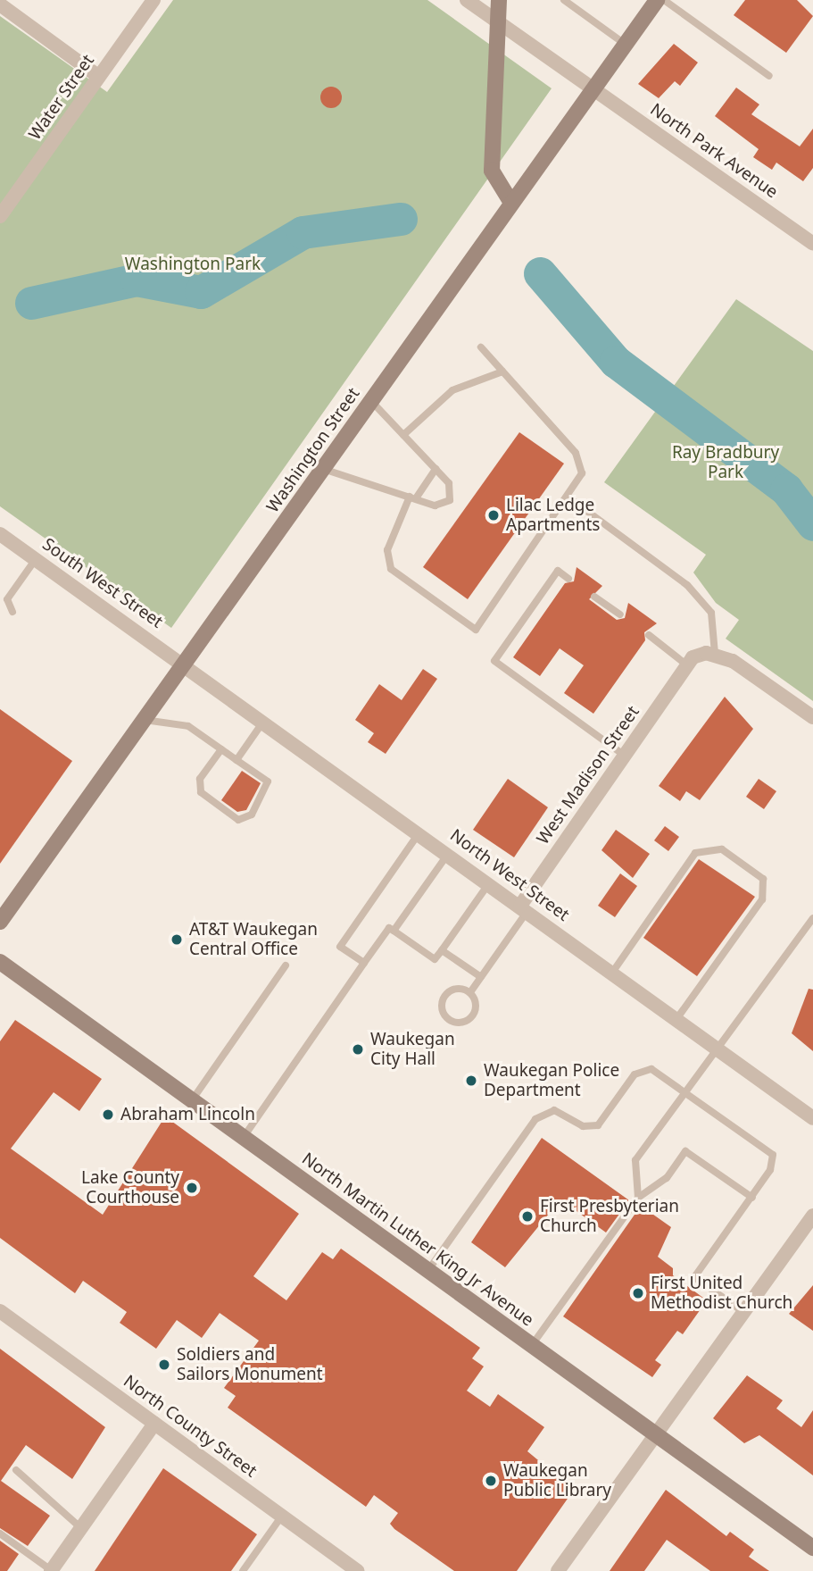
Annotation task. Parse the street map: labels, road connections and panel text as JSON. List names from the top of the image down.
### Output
{
  "streets": {
    "street": [
      "Water Street",
      "North Park Avenue",
      "Washington Street",
      "South West Street",
      "West Madison Street",
      "North West Street",
      "North Martin Luther King Jr Avenue",
      "North County Street"
    ]
  },
  "crossings": [
    ["North Park Avenue", "Washington Street"],
    ["Washington Street", "South West Street"],
    ["Washington Street", "North West Street"],
    ["South West Street", "North West Street"],
    ["West Madison Street", "North West Street"]
  ],
  "parks": ["Washington Park", "Ray Bradbury Park"],
  "places": [
    "Lilac Ledge Apartments",
    "AT&T Waukegan Central Office",
    "Waukegan City Hall",
    "Waukegan Police Department",
    "Abraham Lincoln",
    "Lake County Courthouse",
    "First Presbyterian Church",
    "First United Methodist Church",
    "Soldiers and Sailors Monument",
    "Waukegan Public Library"
  ]
}
